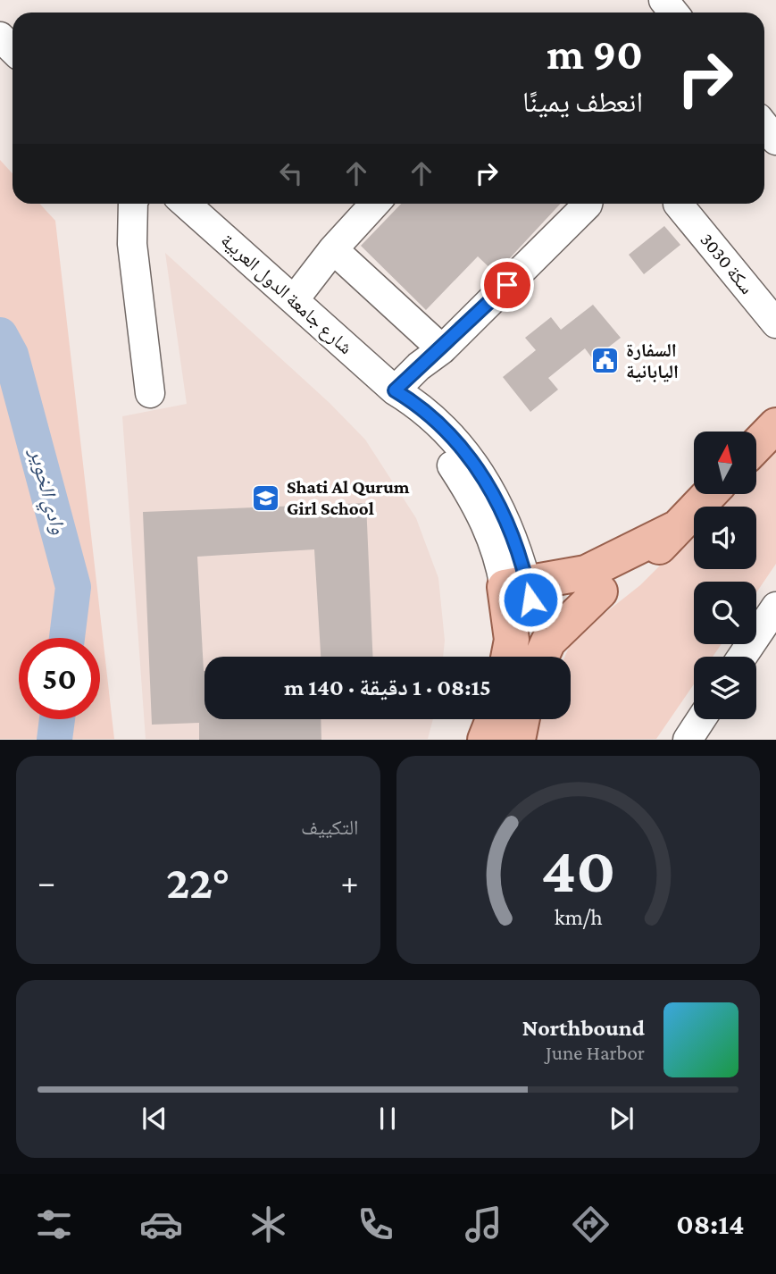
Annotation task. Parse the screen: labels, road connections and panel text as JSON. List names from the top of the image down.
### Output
{
  "streets": {
    "main road": ["شارع جامعة الدول العربية"],
    "street": ["سكة 3030"]
  },
  "water": ["وادي الخوير"],
  "places": {
    "public building": ["السفارة اليابانية"],
    "school or university": ["Shati Al Qurum Girl School"]
  },
  "north": "top",
  "page": {
    "turn": ["90 m", "انعطف يمينًا"],
    "limit": "50",
    "trip": "08:15 · 1 دقيقة · 140 m",
    "tile": "التكييف",
    "heat": ["−", "22°", "+"],
    "song": ["Northbound", "June Harbor"],
    "tabs": "08:14",
    "gauge": ["40", "km/h"]
  }
}
